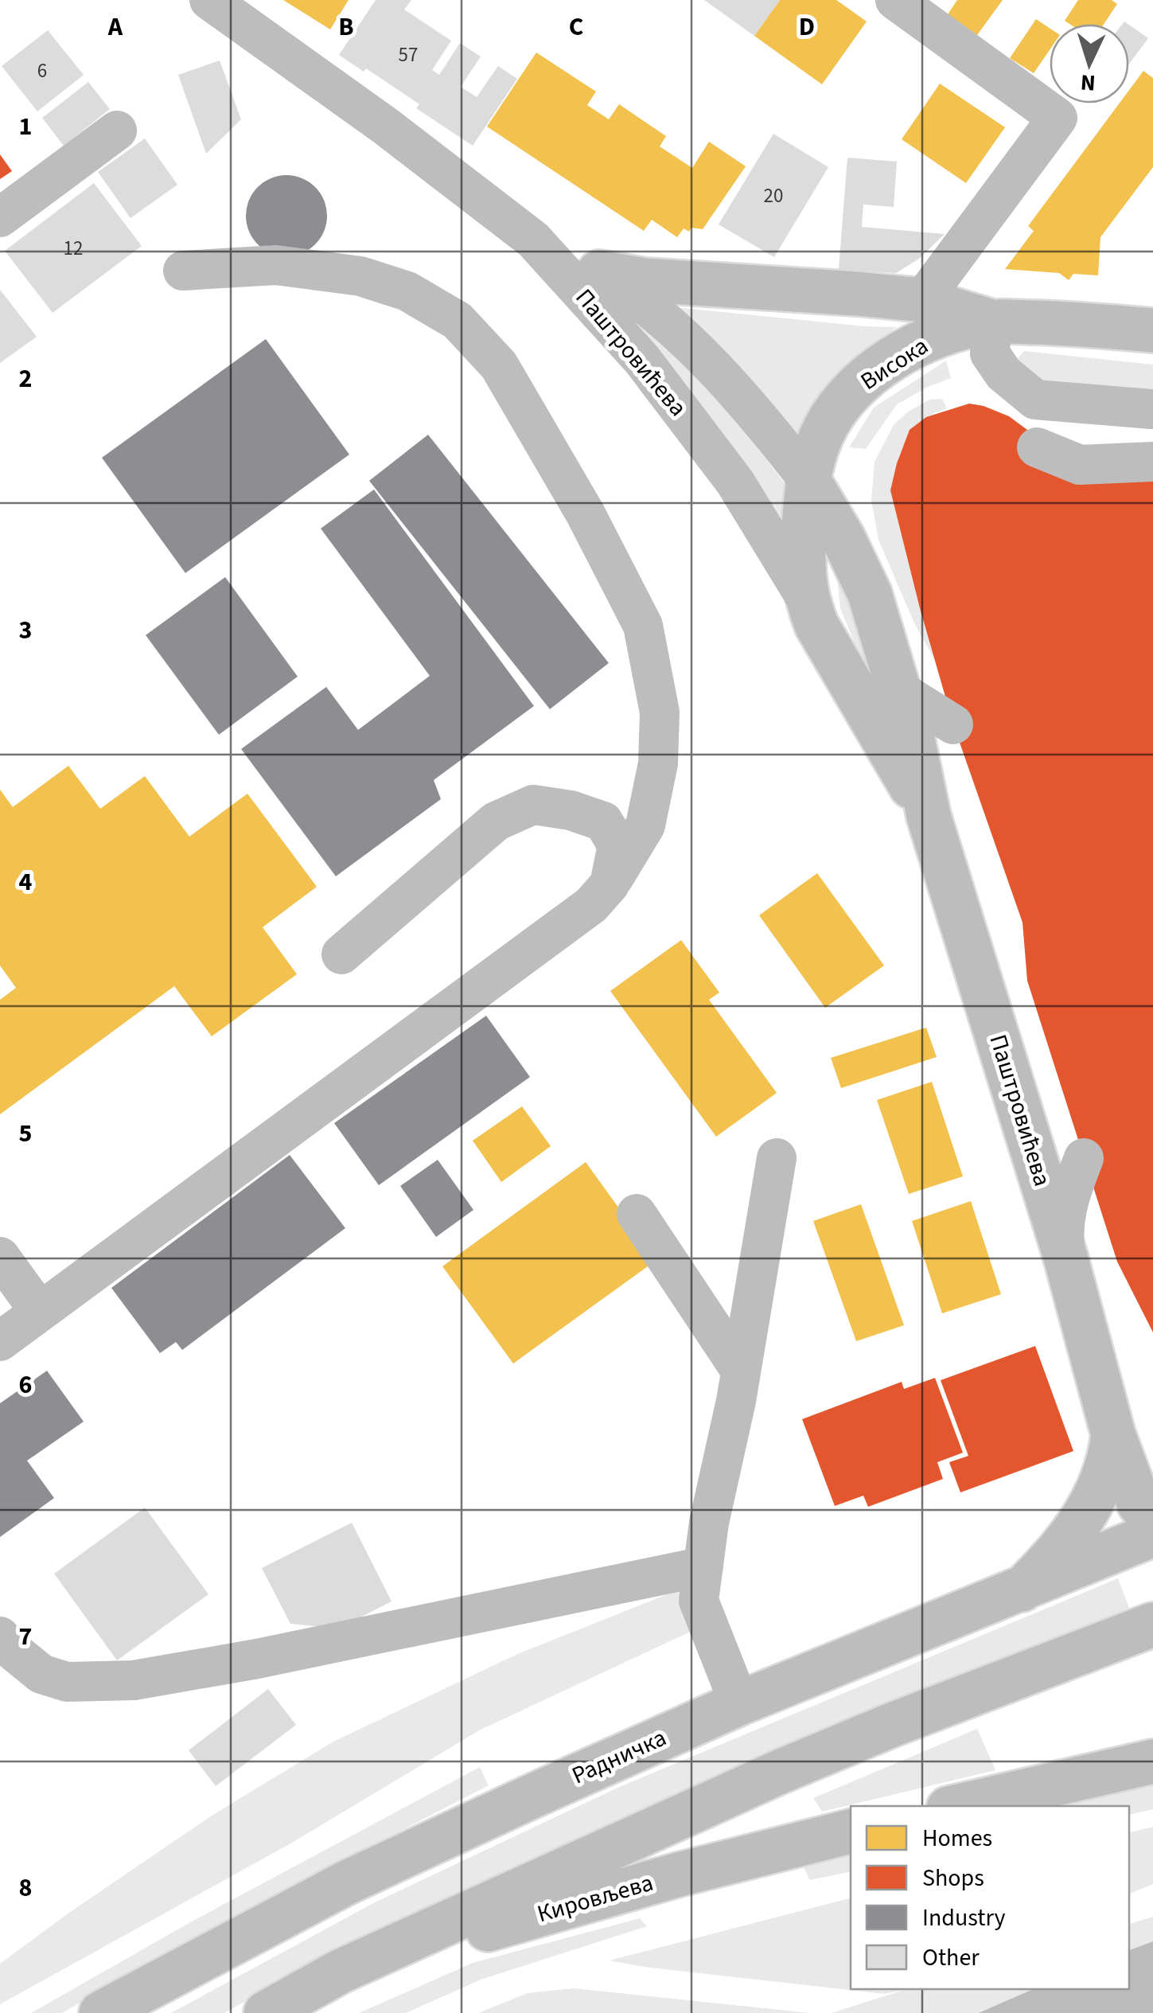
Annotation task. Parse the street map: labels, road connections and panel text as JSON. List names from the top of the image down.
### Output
{
  "streets": {
    "main road": [
      "Паштровићева",
      "Висока",
      "Радничка",
      "Кировљева"
    ]
  },
  "crossings": [
    ["Паштровићева", "Висока"],
    ["Паштровићева", "Радничка"]
  ],
  "house_numbers": [
    "57",
    "6",
    "20",
    "12"
  ],
  "legend": [
    "Homes",
    "Shops",
    "Industry",
    "Other"
  ],
  "north": "bottom",
  "grid": {
    "columns": [
      "A",
      "B",
      "C",
      "D"
    ],
    "rows": [
      "1",
      "2",
      "3",
      "4",
      "5",
      "6",
      "7",
      "8"
    ]
  }
}
